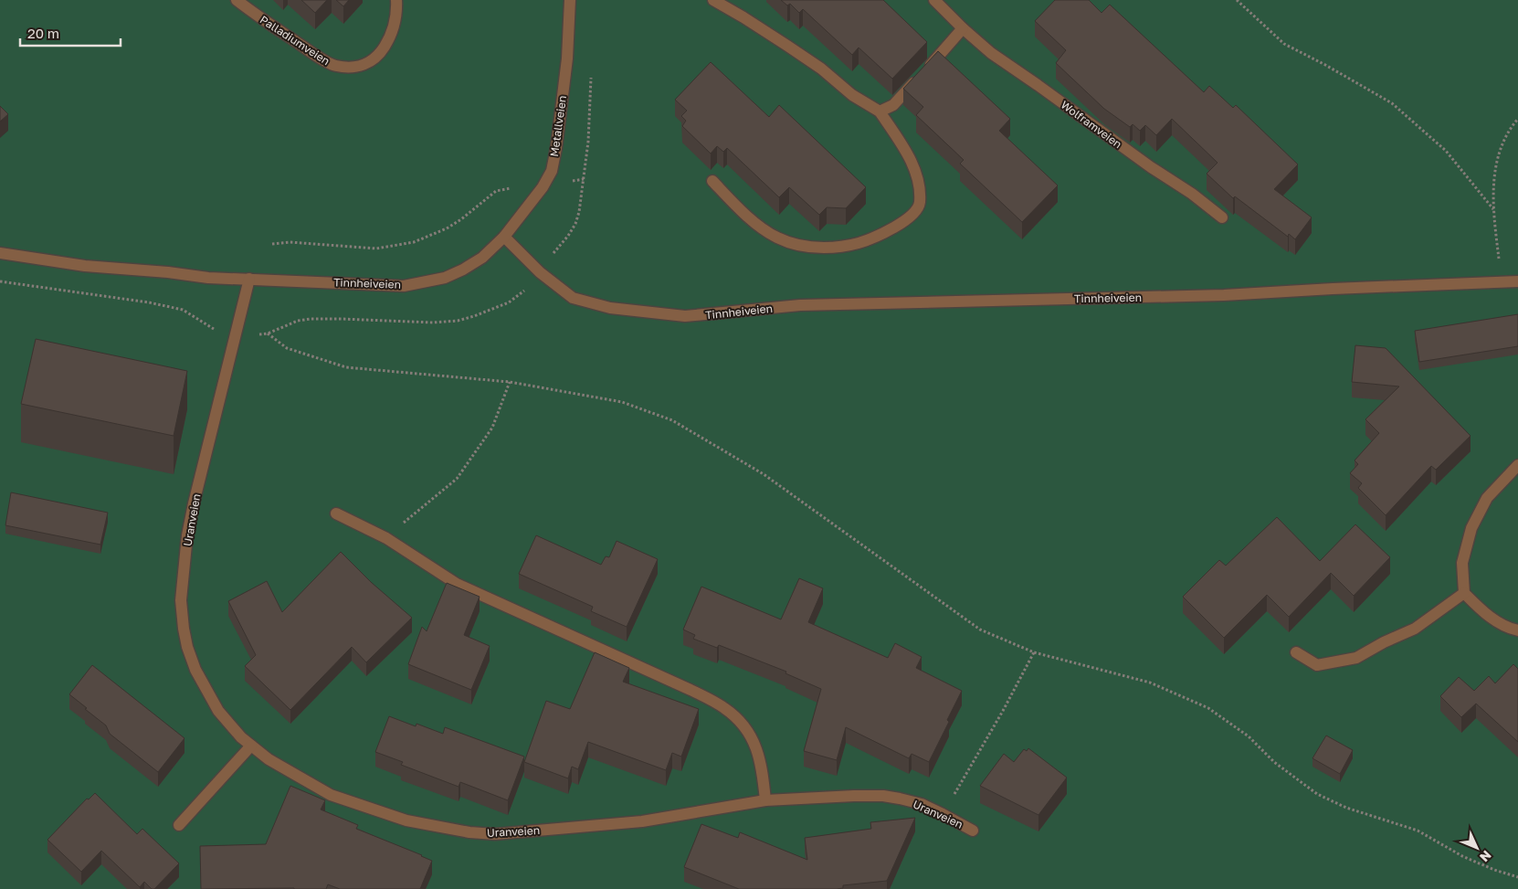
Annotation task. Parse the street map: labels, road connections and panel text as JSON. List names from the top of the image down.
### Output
{
  "streets": {
    "street": [
      "Palladiumveien",
      "Wolframveien",
      "Metallveien",
      "Tinnheiveien",
      "Uranveien"
    ]
  },
  "crossings": [
    ["Metallveien", "Tinnheiveien"],
    ["Tinnheiveien", "Uranveien"]
  ],
  "scale_bar": "20 m",
  "north": "bottom right"
}
